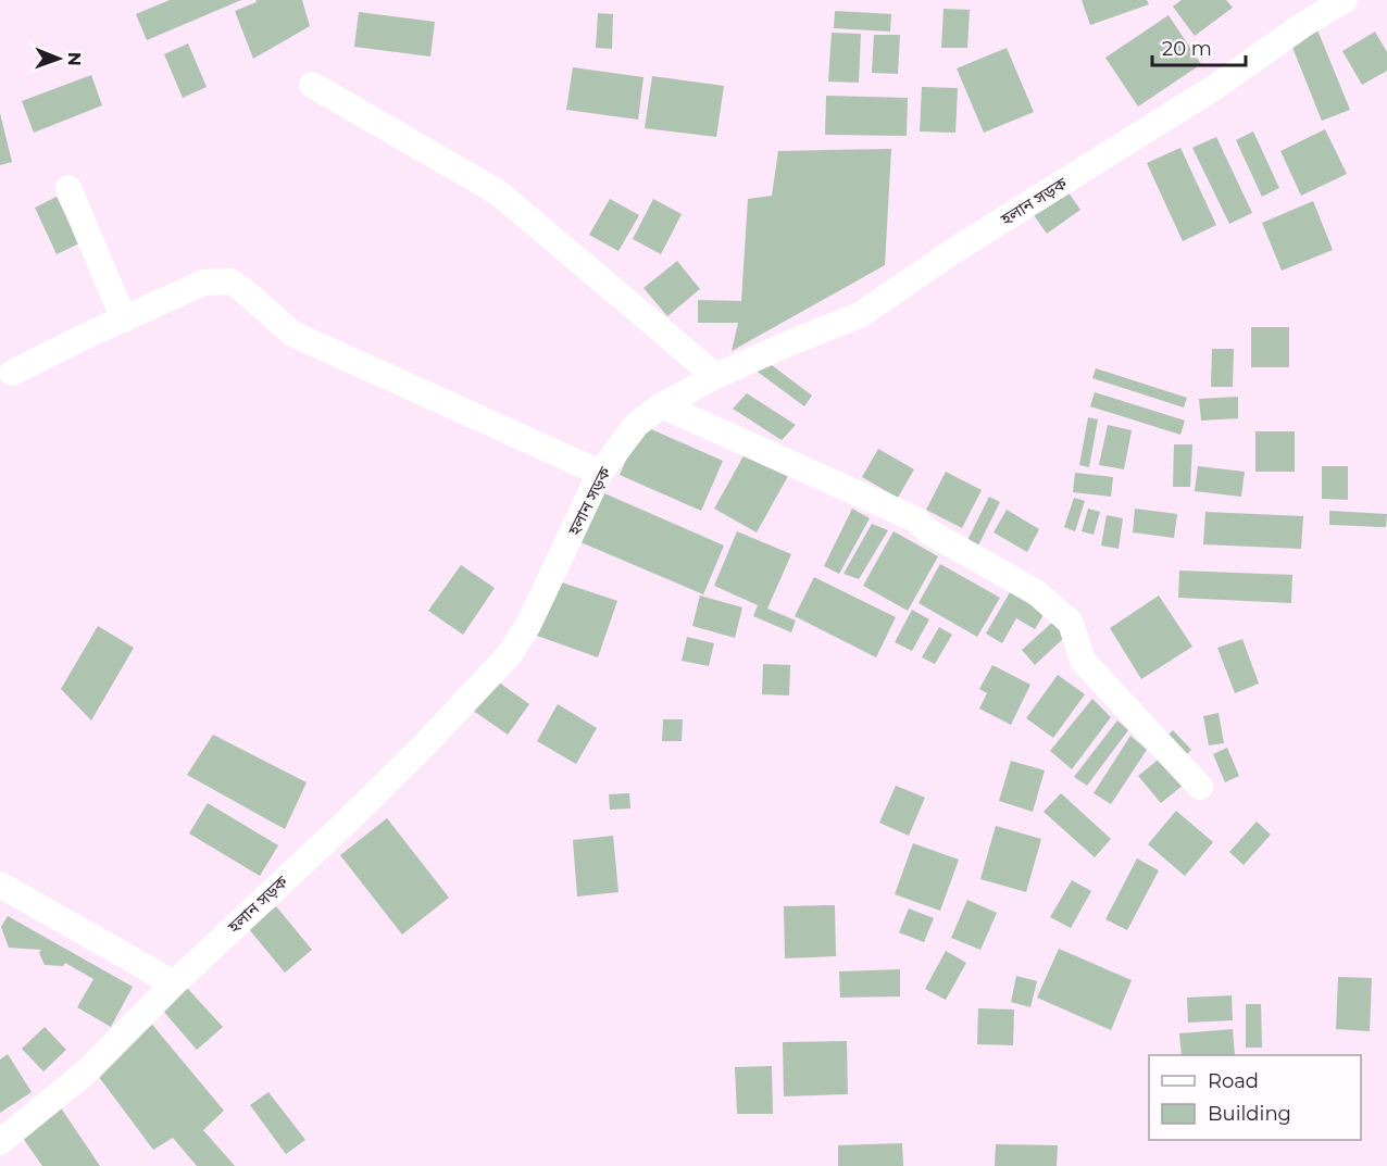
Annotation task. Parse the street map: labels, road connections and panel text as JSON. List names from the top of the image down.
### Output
{
  "streets": {
    "street": ["হলান সড়ক"]
  },
  "legend": ["Road", "Building"],
  "scale_bar": "20 m",
  "north": "right"
}
